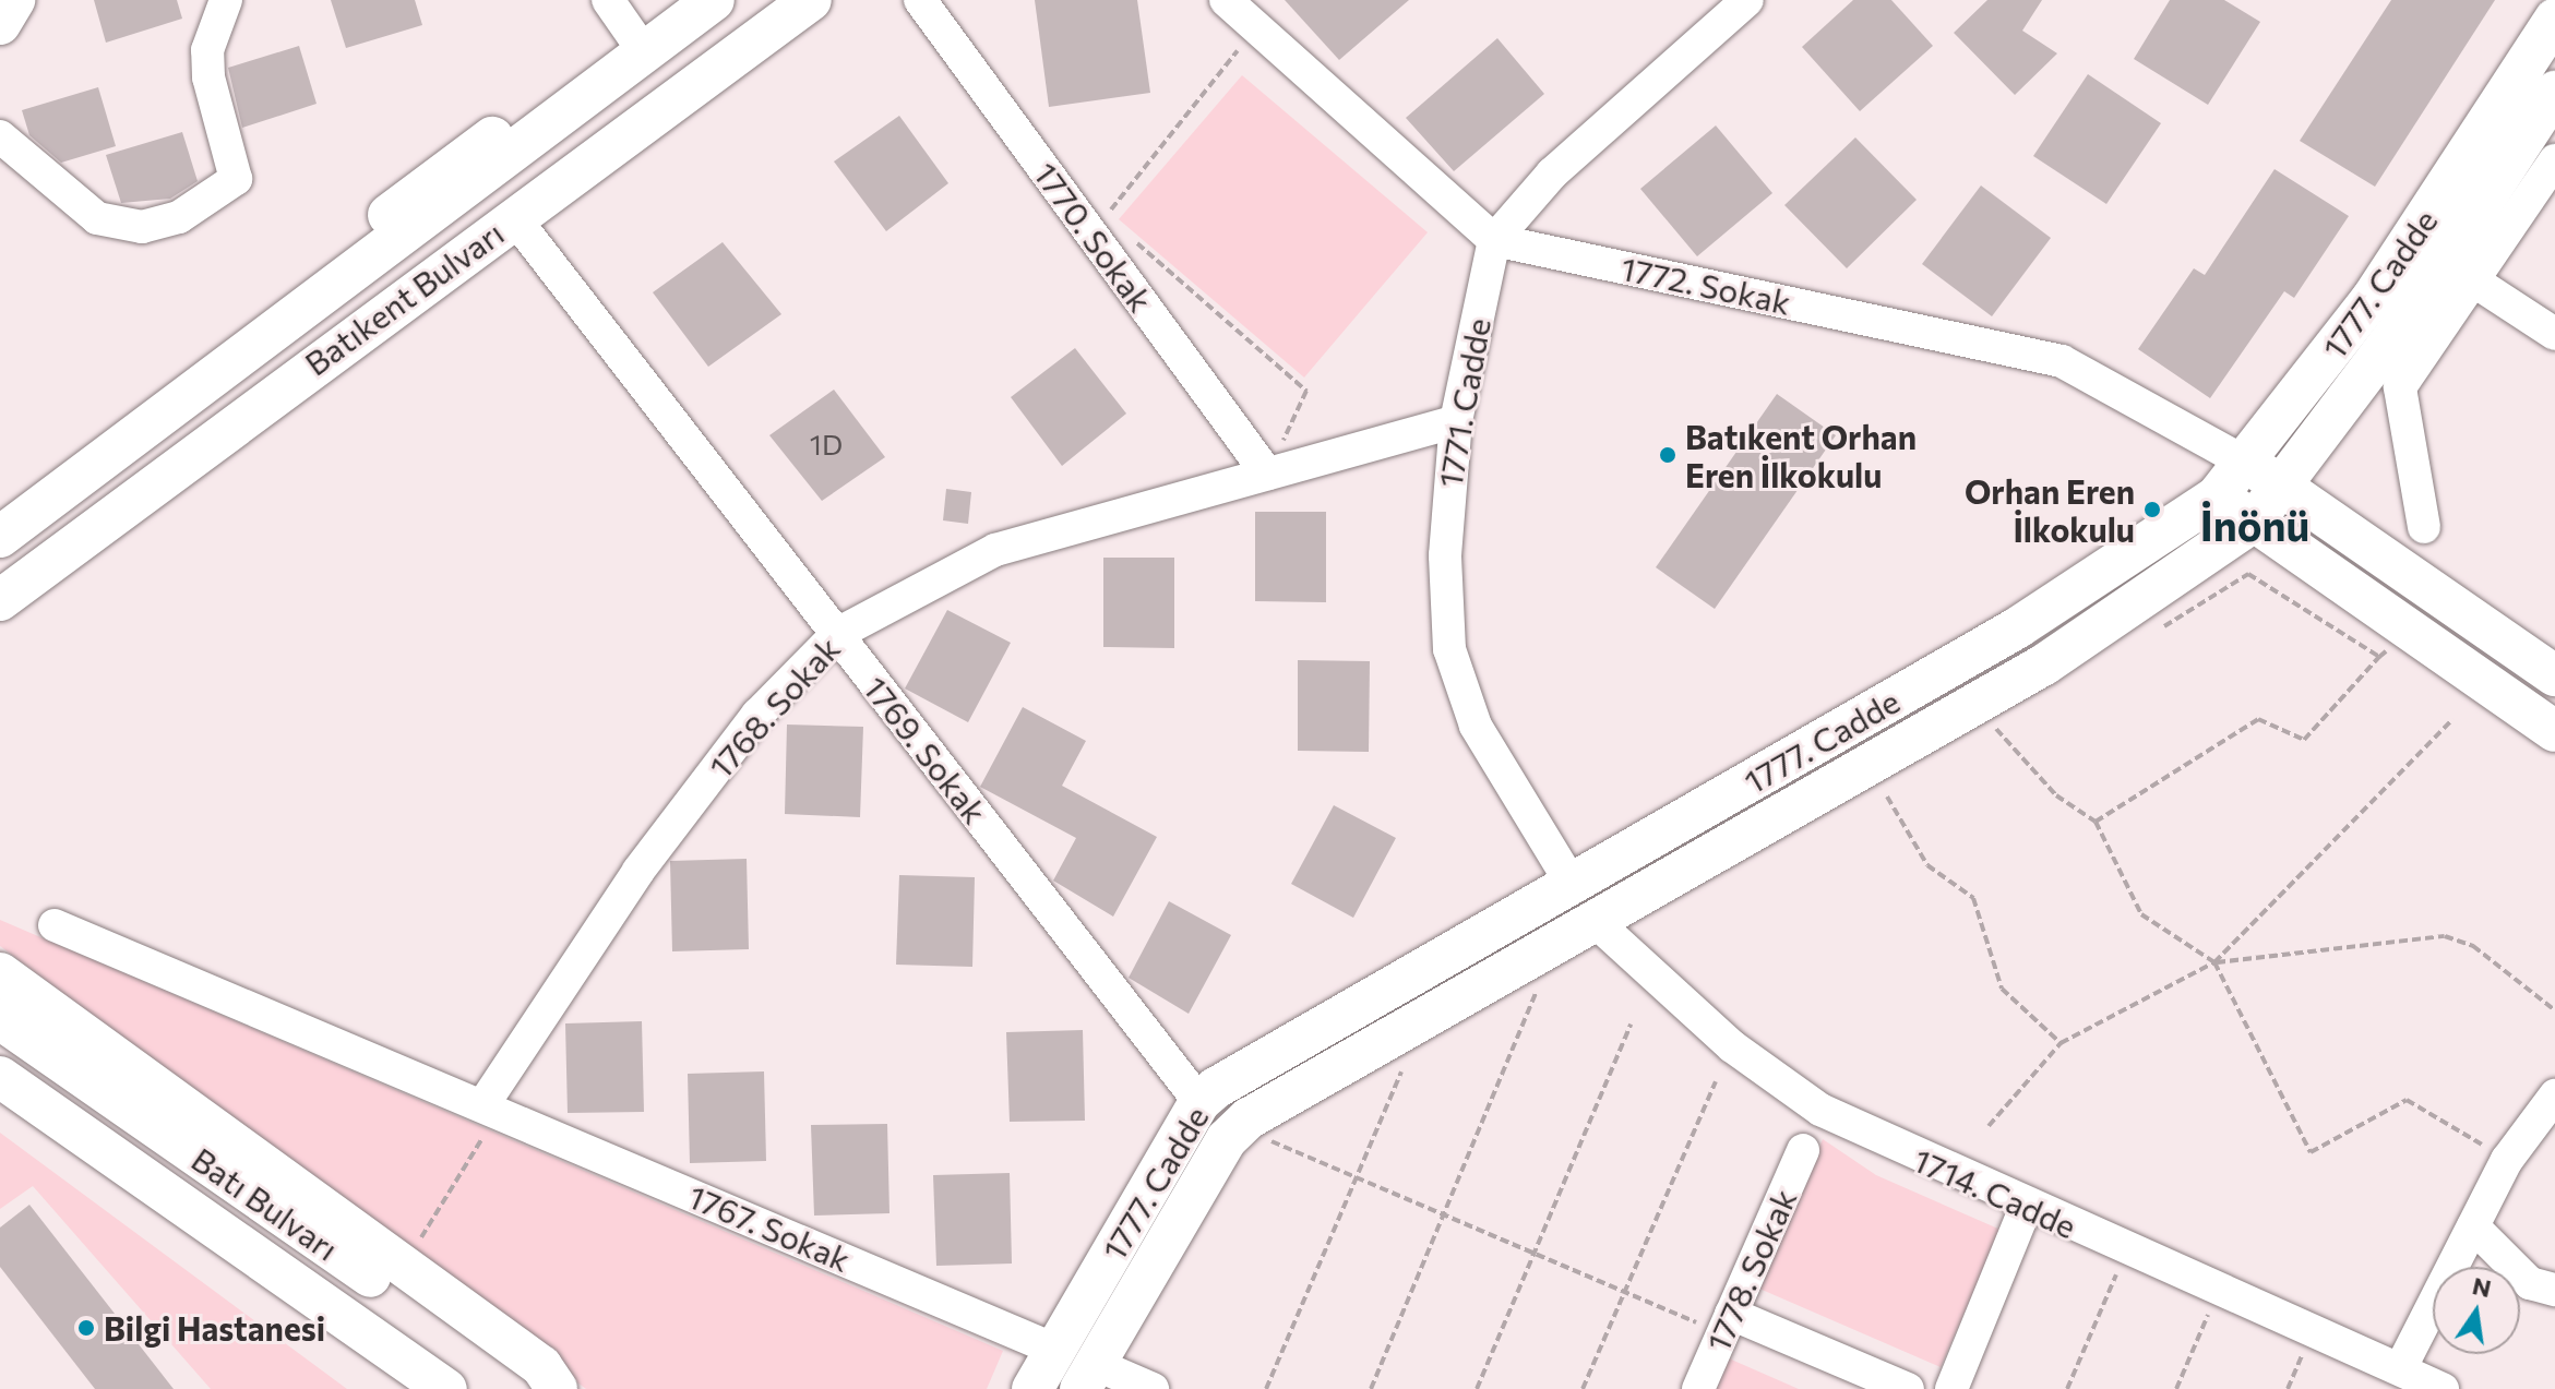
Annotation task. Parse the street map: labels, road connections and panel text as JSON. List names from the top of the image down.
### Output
{
  "streets": {
    "main road": ["1777. Cadde", "Batıkent Bulvarı", "Batı Bulvarı"],
    "street": [
      "1770. Sokak",
      "1772. Sokak",
      "1771. Cadde",
      "1768. Sokak",
      "1769. Sokak",
      "1714. Cadde",
      "1767. Sokak",
      "1778. Sokak"
    ]
  },
  "crossings": [
    ["1770. Sokak", "1768. Sokak"],
    ["1777. Cadde", "1772. Sokak"],
    ["1777. Cadde", "1771. Cadde"],
    ["1777. Cadde", "1769. Sokak"],
    ["1777. Cadde", "1714. Cadde"],
    ["1777. Cadde", "1767. Sokak"],
    ["1772. Sokak", "1771. Cadde"],
    ["1771. Cadde", "1768. Sokak"],
    ["1768. Sokak", "1769. Sokak"],
    ["1768. Sokak", "1767. Sokak"]
  ],
  "districts": ["İnönü"],
  "places": ["Batıkent Orhan Eren İlkokulu", "Orhan Eren İlkokulu", "Bilgi Hastanesi"],
  "house_numbers": ["1D"],
  "north": "top"
}
